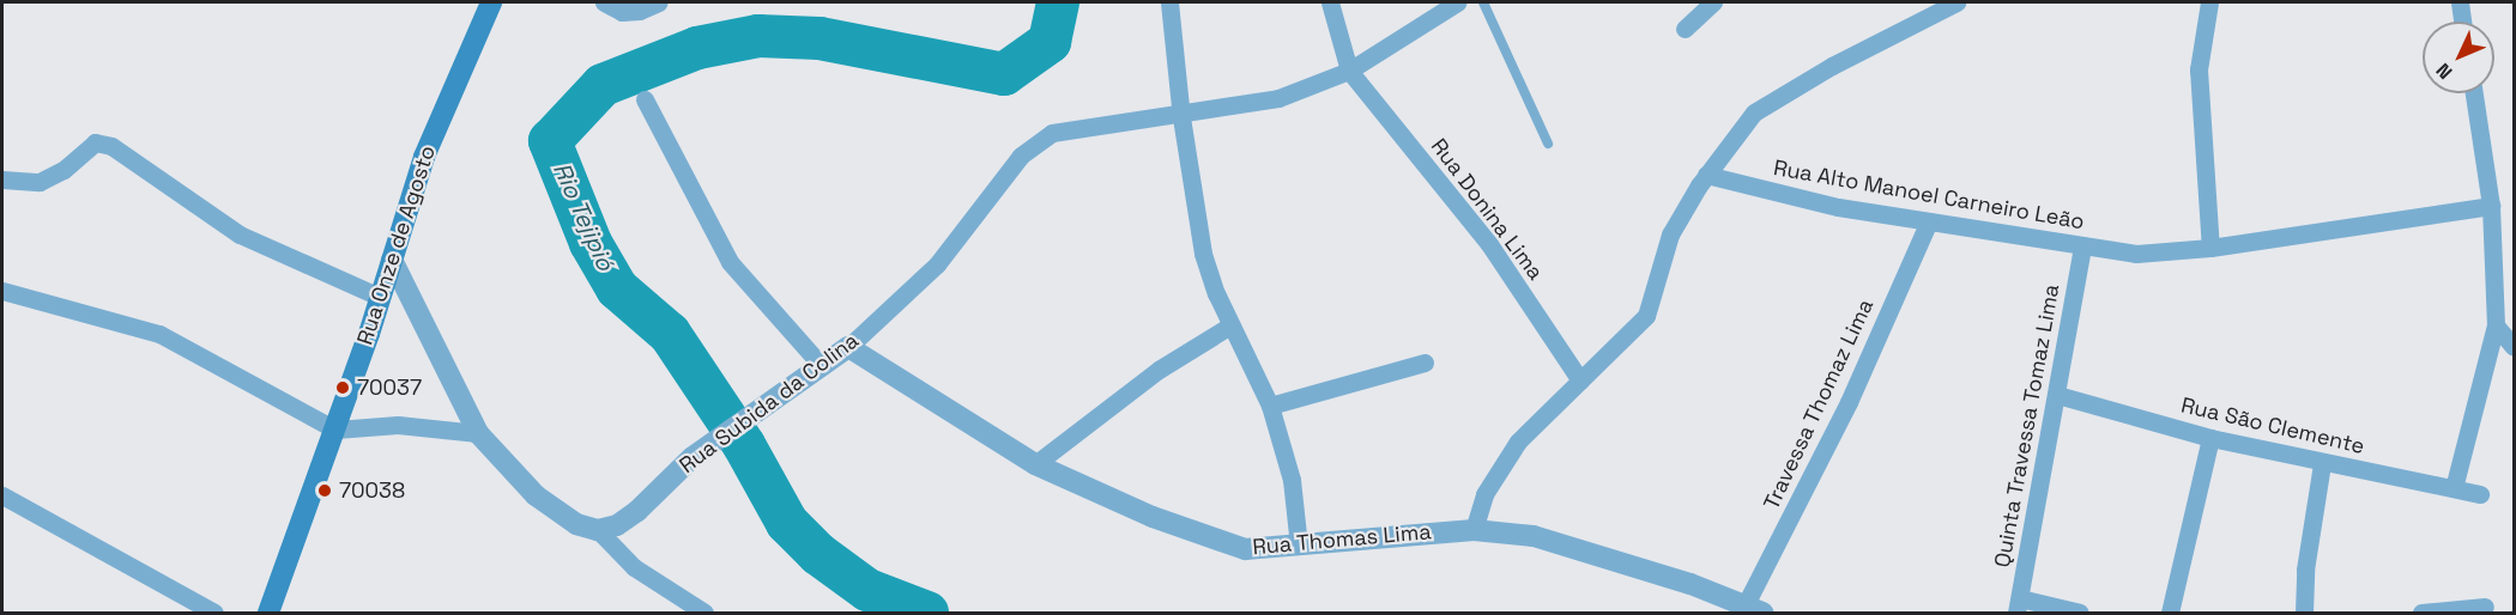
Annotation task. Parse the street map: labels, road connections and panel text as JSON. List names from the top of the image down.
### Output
{
  "streets": {
    "main road": ["Rua Onze de Agosto"],
    "street": [
      "Rua Alto Manoel Carneiro Leão",
      "Rua Donina Lima",
      "Rua Subida da Colina",
      "Travessa Thomaz Lima",
      "Quinta Travessa Tomaz Lima",
      "Rua São Clemente",
      "Rua Thomas Lima"
    ]
  },
  "crossings": [
    ["Rua Alto Manoel Carneiro Leão", "Travessa Thomaz Lima"],
    ["Rua Alto Manoel Carneiro Leão", "Quinta Travessa Tomaz Lima"],
    ["Rua Donina Lima", "Rua Subida da Colina"],
    ["Rua Subida da Colina", "Rua Thomas Lima"],
    ["Travessa Thomaz Lima", "Rua Thomas Lima"],
    ["Quinta Travessa Tomaz Lima", "Rua São Clemente"]
  ],
  "water": ["Rio Tejipió"],
  "places": ["70037", "70038"],
  "north": "bottom left"
}
